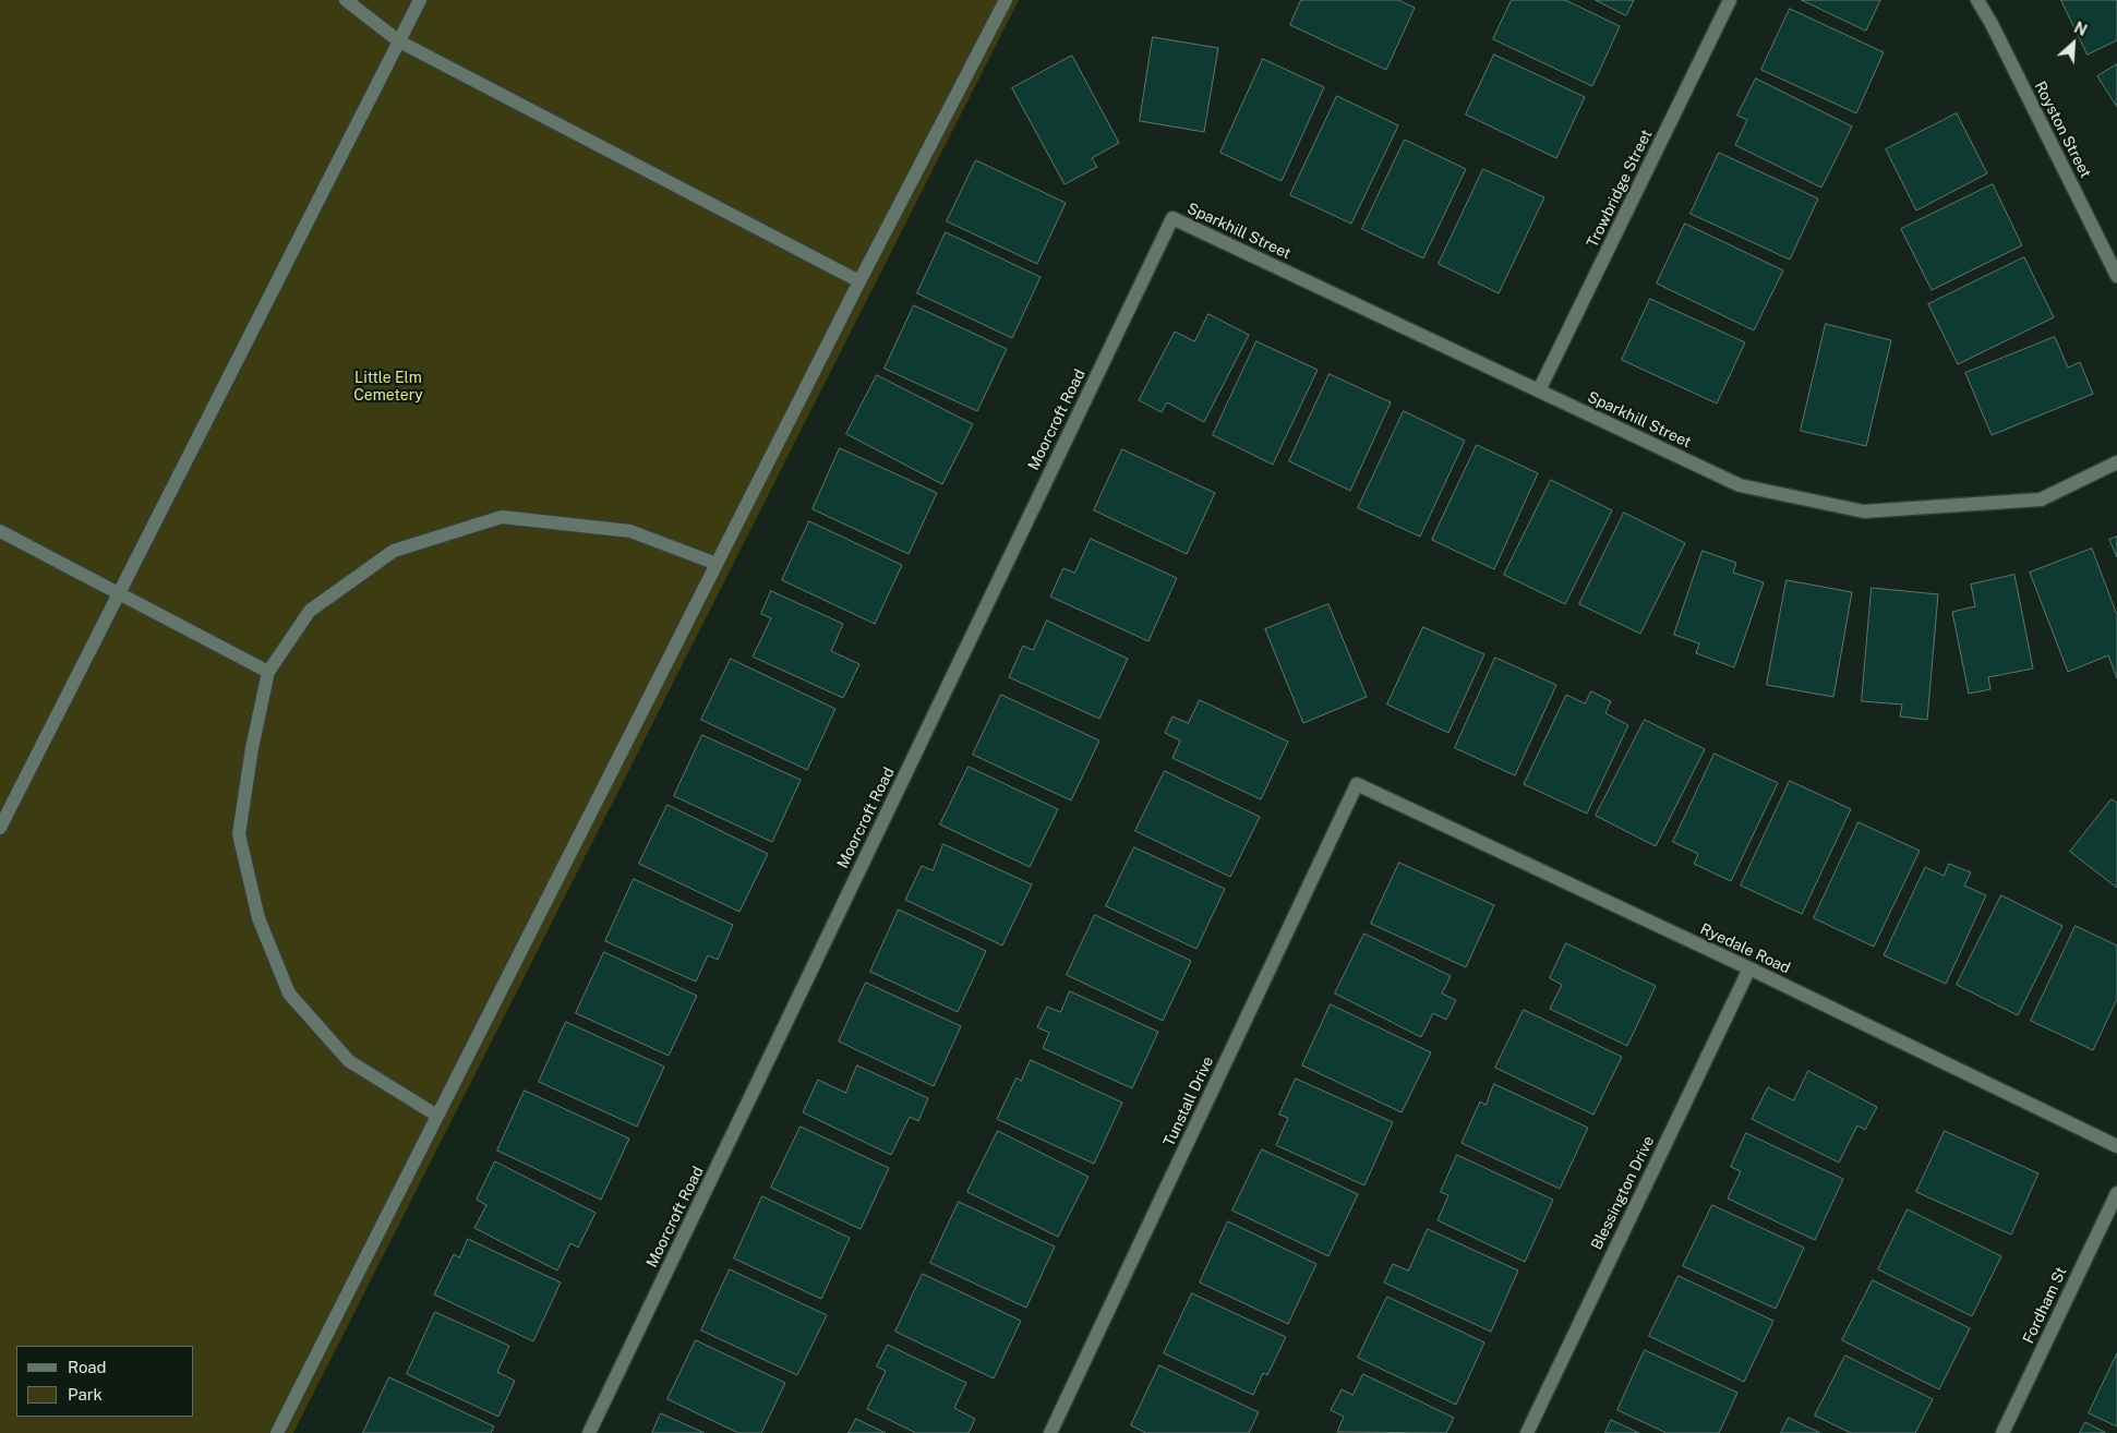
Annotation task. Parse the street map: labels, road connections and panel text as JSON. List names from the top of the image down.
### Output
{
  "streets": {
    "street": [
      "Royston Street",
      "Trowbridge Street",
      "Sparkhill Street",
      "Moorcroft Road",
      "Ryedale Road",
      "Tunstall Drive",
      "Blessington Drive",
      "Fordham St"
    ]
  },
  "crossings": [
    ["Trowbridge Street", "Sparkhill Street"],
    ["Sparkhill Street", "Moorcroft Road"],
    ["Ryedale Road", "Tunstall Drive"],
    ["Ryedale Road", "Blessington Drive"]
  ],
  "parks": ["Little Elm Cemetery"],
  "legend": ["Road", "Park"],
  "north": "top right"
}
